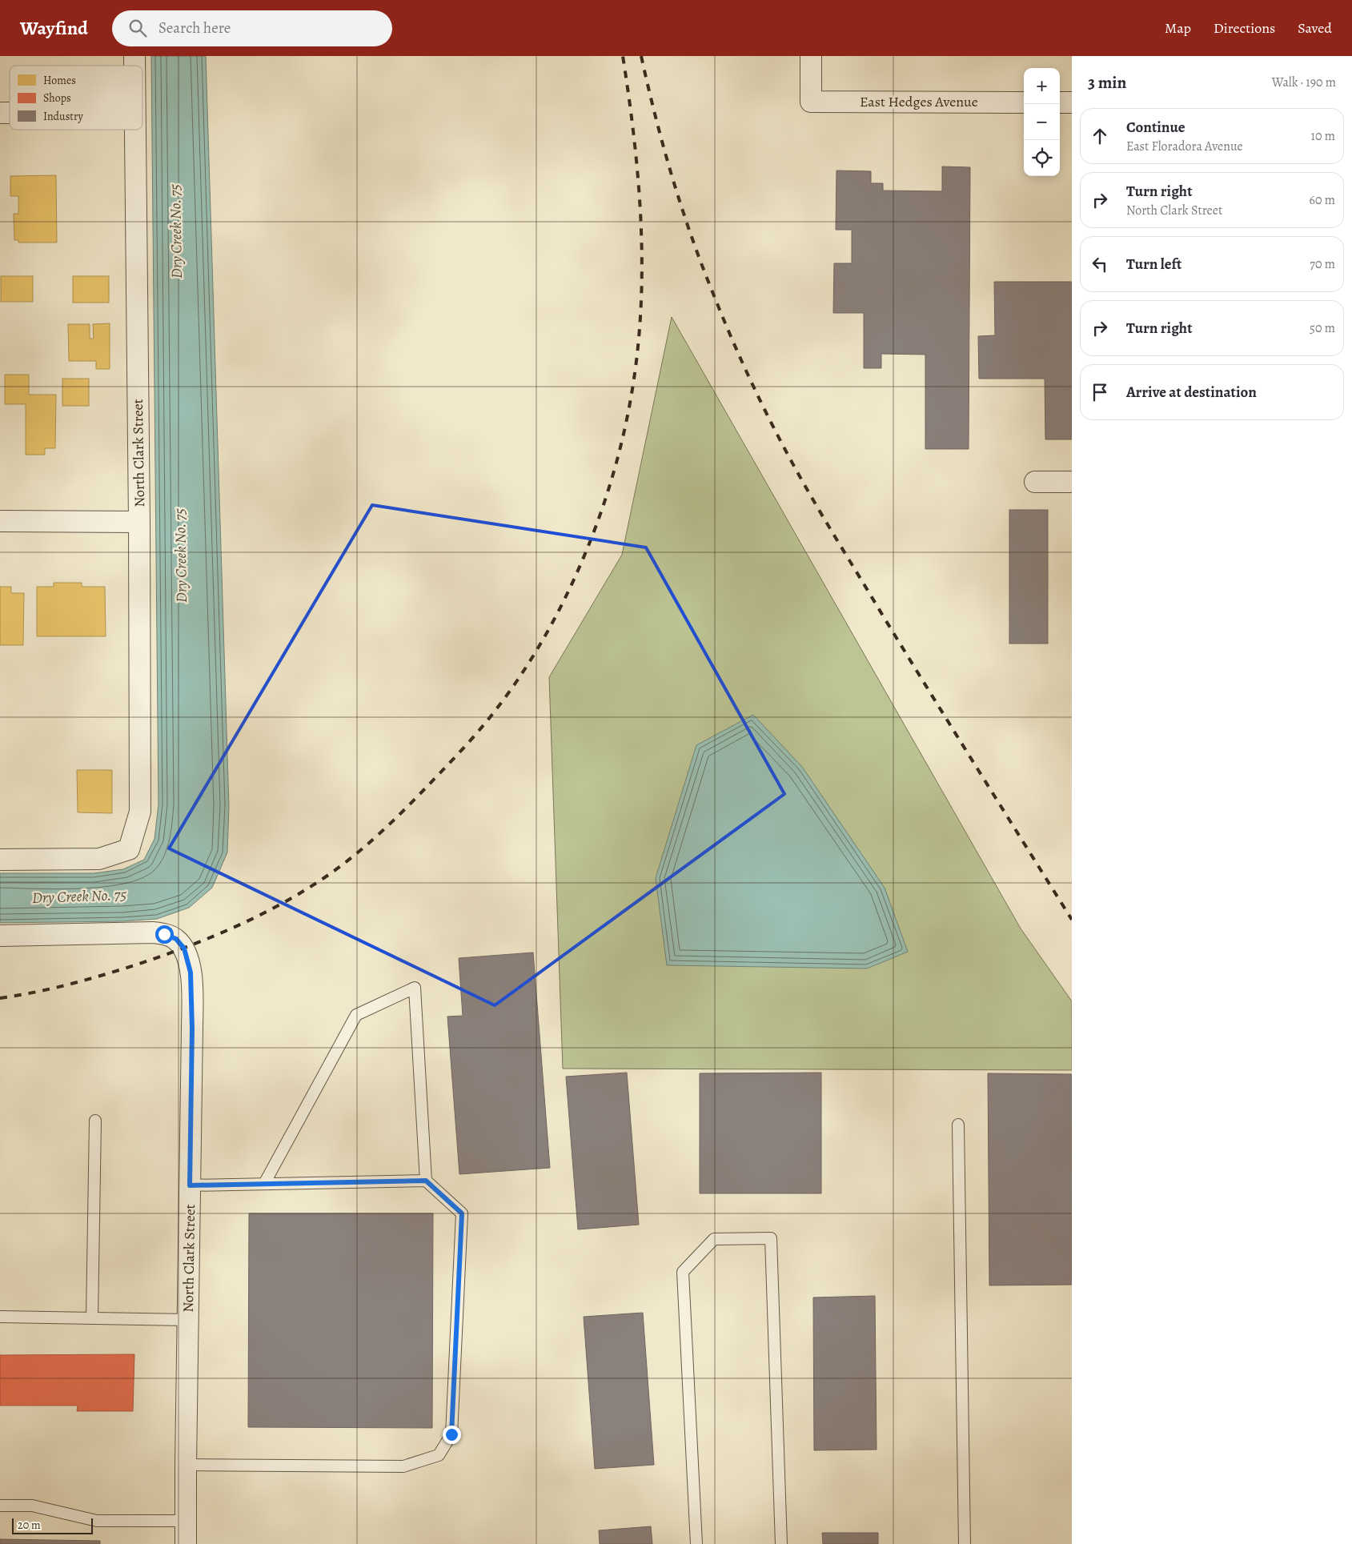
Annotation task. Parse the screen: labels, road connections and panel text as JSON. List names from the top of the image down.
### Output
{
  "streets": {
    "street": ["East Hedges Avenue", "North Clark Street"]
  },
  "water": ["Dry Creek No. 75"],
  "legend": ["Homes", "Shops", "Industry"],
  "scale_bar": "20 m",
  "page": {
    "header": "Wayfind",
    "search": "Search here",
    "nav": ["Map", "Directions", "Saved"],
    "heading": ["3 min", "Walk · 190 m"],
    "map_buttons": ["+", "−"],
    "list": [
      ["Continue", "East Floradora Avenue", "10 m"],
      ["Turn right", "North Clark Street", "60 m"],
      ["Turn left", "70 m"],
      ["Turn right", "50 m"],
      "Arrive at destination"
    ],
    "scale": "20 m"
  }
}
